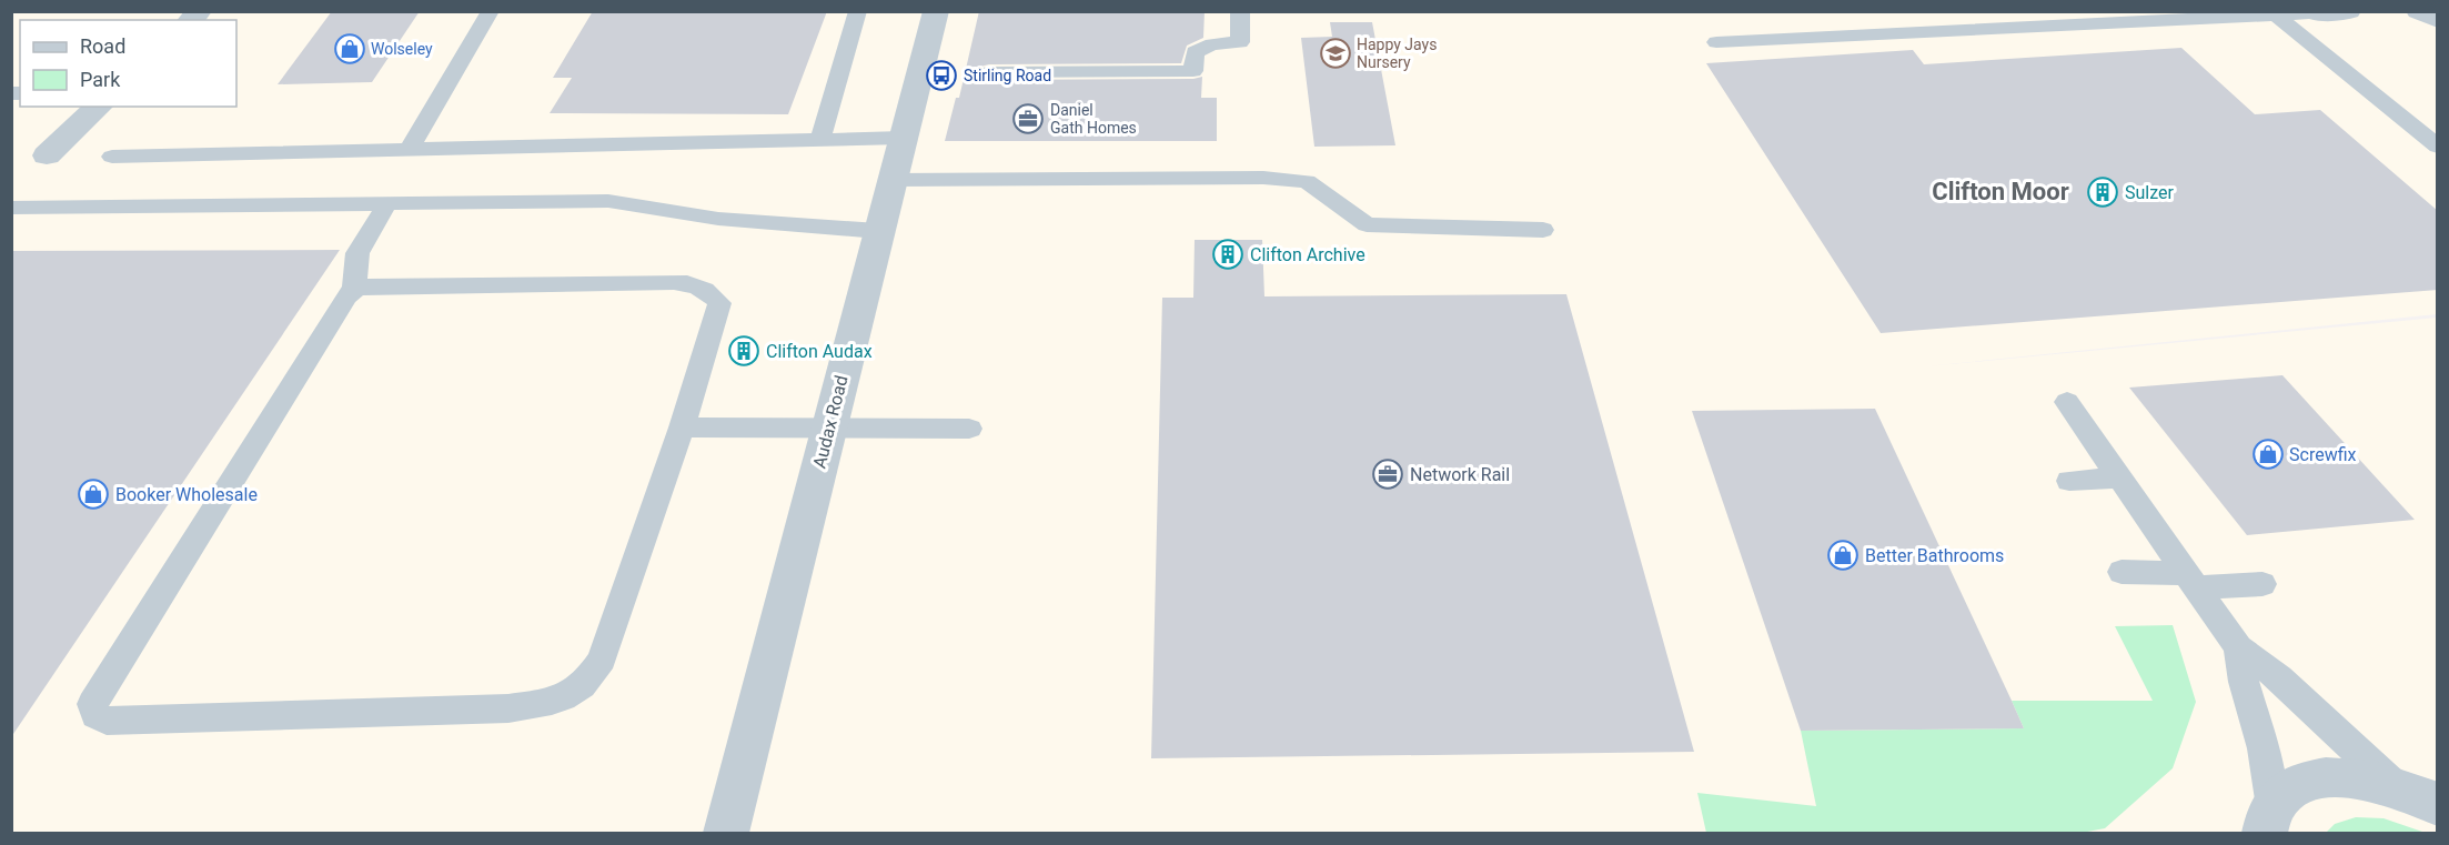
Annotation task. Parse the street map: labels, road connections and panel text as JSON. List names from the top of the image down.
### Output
{
  "streets": {
    "street": ["Audax Road"]
  },
  "districts": ["Clifton Moor"],
  "places": {
    "shop": [
      "Wolseley",
      "Screwfix",
      "Booker Wholesale",
      "Better Bathrooms"
    ],
    "school or university": ["Happy Jays Nursery"],
    "bus stop": ["Stirling Road"],
    "office": ["Daniel Gath Homes", "Network Rail"],
    "building": ["Sulzer", "Clifton Archive", "Clifton Audax"]
  },
  "legend": ["Road", "Park"]
}
